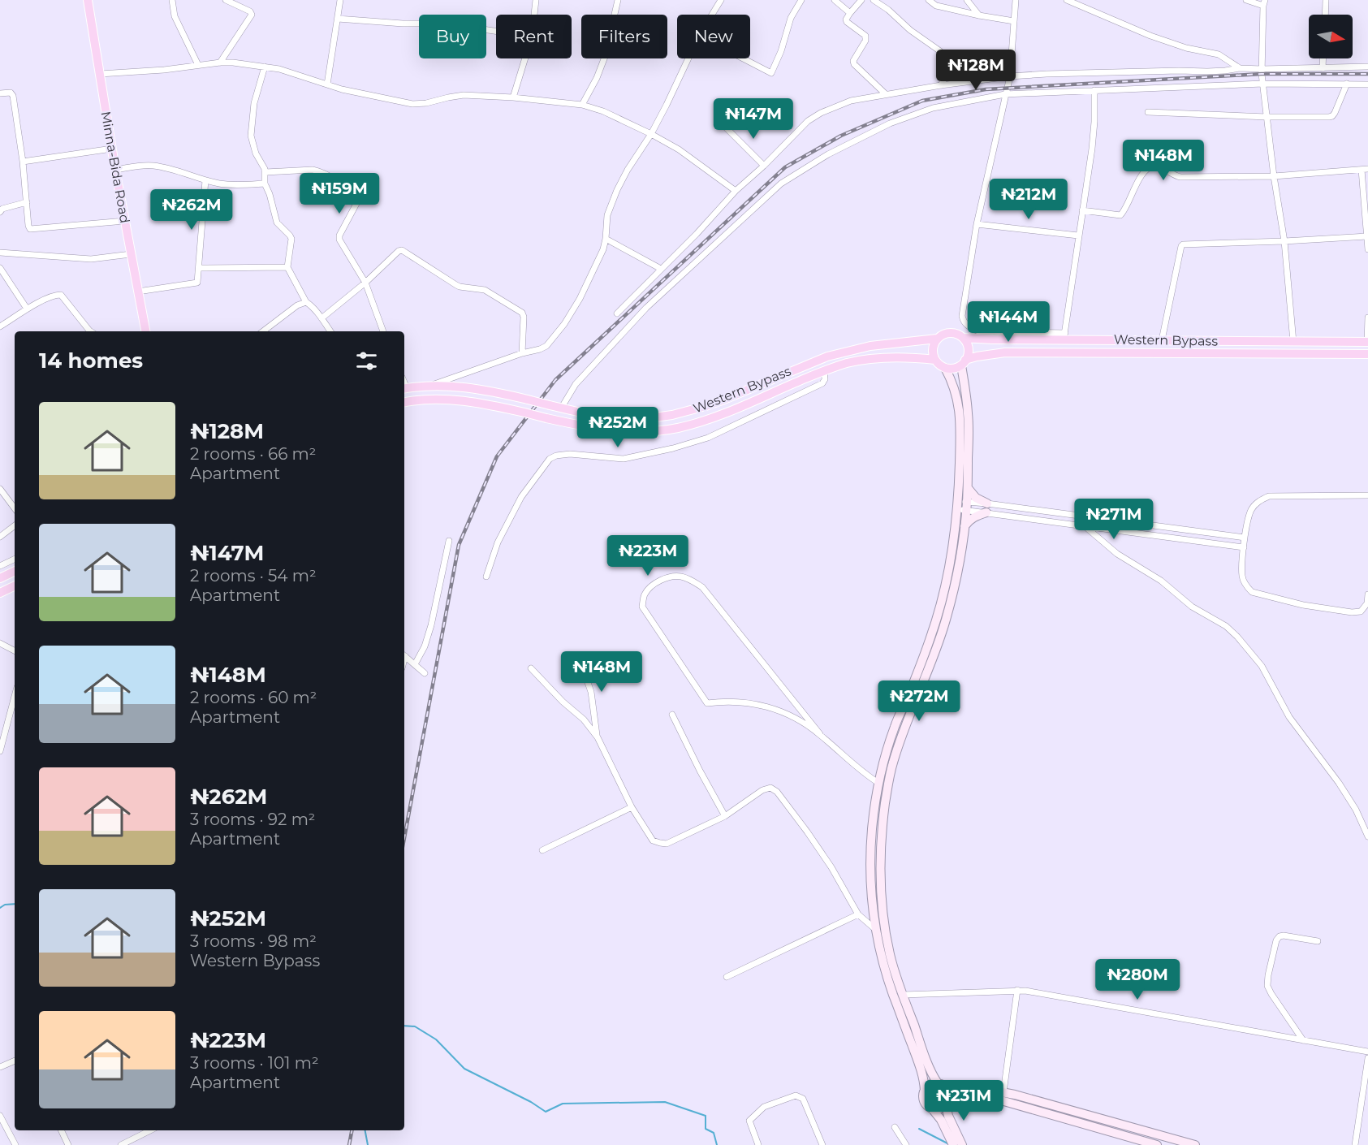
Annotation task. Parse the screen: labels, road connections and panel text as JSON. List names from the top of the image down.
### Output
{
  "streets": {
    "main road": ["Minna-Bida Road", "Western Bypass"]
  },
  "north": "right",
  "page": {
    "chip": [
      "Buy",
      "Rent",
      "Filters",
      "New"
    ],
    "price": [
      "₦128M",
      "₦147M",
      "₦148M",
      "₦159M",
      "₦212M",
      "₦262M",
      "₦144M",
      "₦252M",
      "₦271M",
      "₦223M",
      "₦148M",
      "₦272M",
      "₦280M",
      "₦231M"
    ],
    "heading": "14 homes",
    "list": [
      {
        "name": "₦128M",
        "note": "2 rooms · 66 m² · Apartment"
      },
      {
        "name": "₦147M",
        "note": "2 rooms · 54 m² · Apartment"
      },
      {
        "name": "₦148M",
        "note": "2 rooms · 60 m² · Apartment"
      },
      {
        "name": "₦262M",
        "note": "3 rooms · 92 m² · Apartment"
      },
      {
        "name": "₦252M",
        "note": "3 rooms · 98 m² · Western Bypass"
      },
      {
        "name": "₦223M",
        "note": "3 rooms · 101 m² · Apartment"
      }
    ]
  }
}
